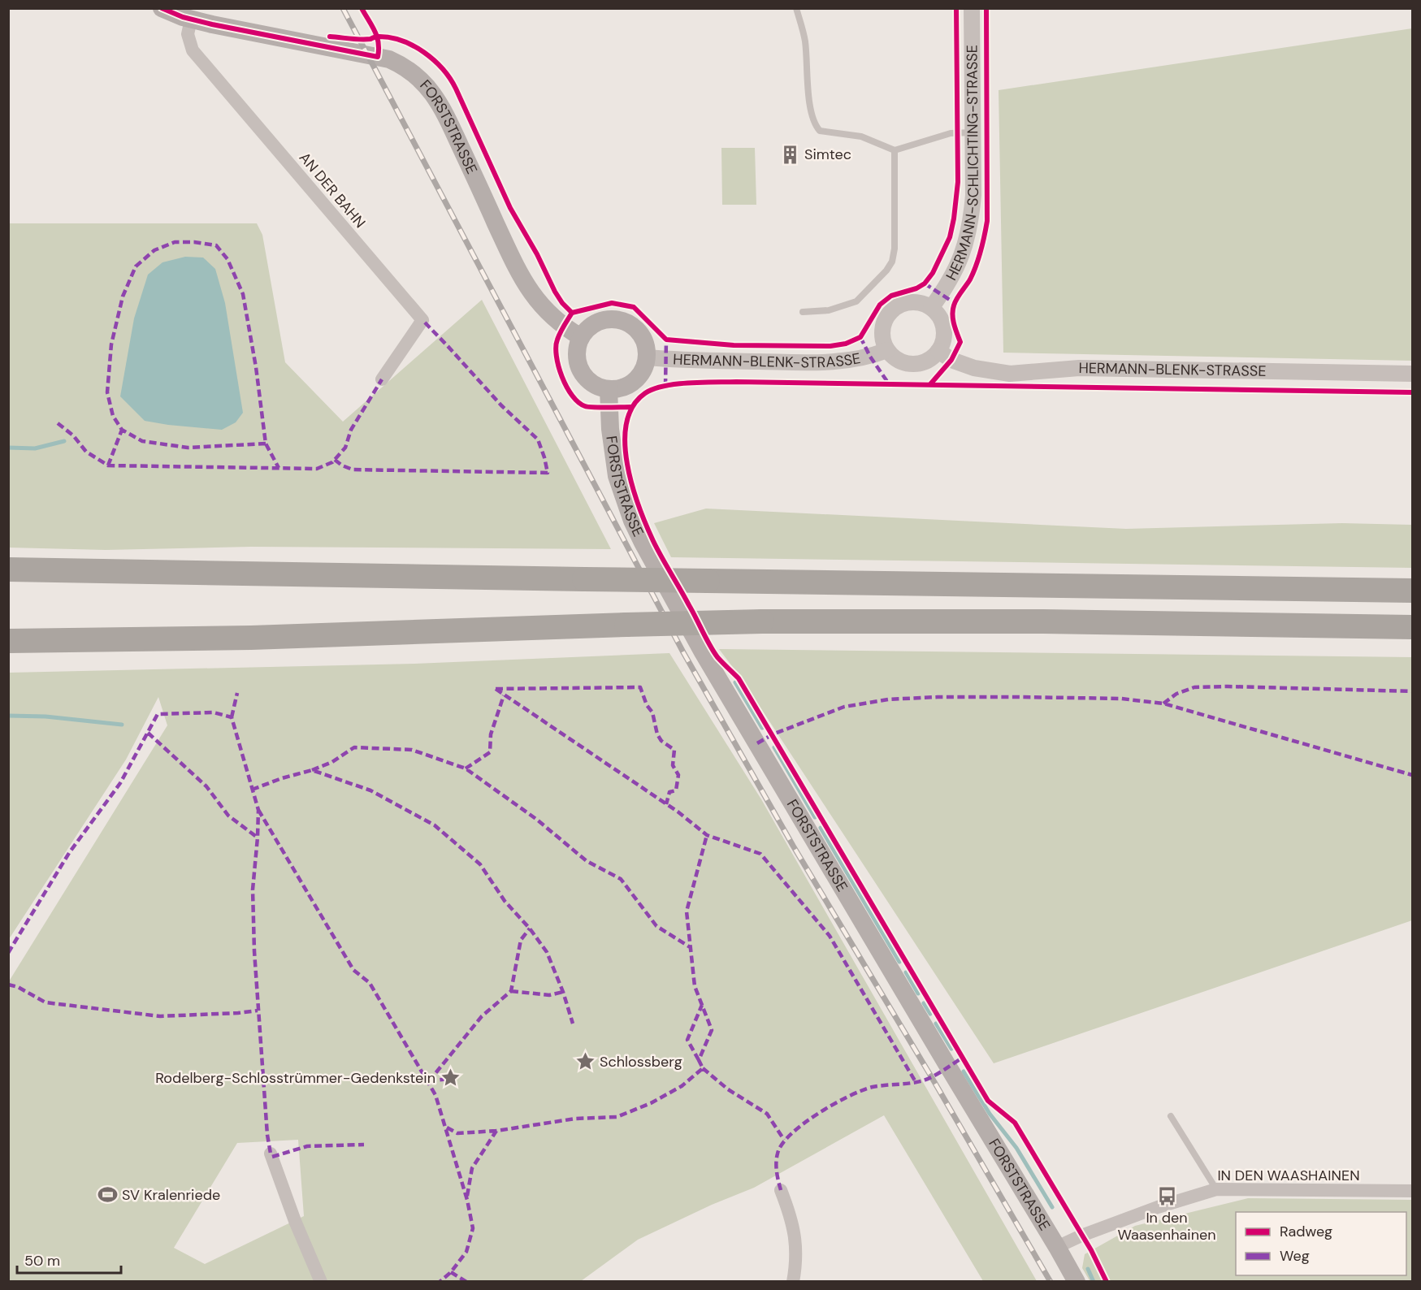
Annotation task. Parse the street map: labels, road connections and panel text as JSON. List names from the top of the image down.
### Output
{
  "streets": {
    "main road": ["FORSTSTRASSE"],
    "street": [
      "HERMANN-SCHLICHTING-STRASSE",
      "AN DER BAHN",
      "HERMANN-BLENK-STRASSE",
      "IN DEN WAASHAINEN"
    ]
  },
  "crossings": [
    ["FORSTSTRASSE", "AN DER BAHN"],
    ["FORSTSTRASSE", "HERMANN-BLENK-STRASSE"],
    ["FORSTSTRASSE", "IN DEN WAASHAINEN"],
    ["HERMANN-SCHLICHTING-STRASSE", "HERMANN-BLENK-STRASSE"]
  ],
  "places": {
    "building": ["Simtec"],
    "place": ["Schlossberg", "Rodelberg-Schlosstrümmer-Gedenkstein"],
    "sports": ["SV Kralenriede"],
    "bus stop": ["In den Waasenhainen"]
  },
  "legend": ["Radweg", "Weg"],
  "scale_bar": "50 m"
}
